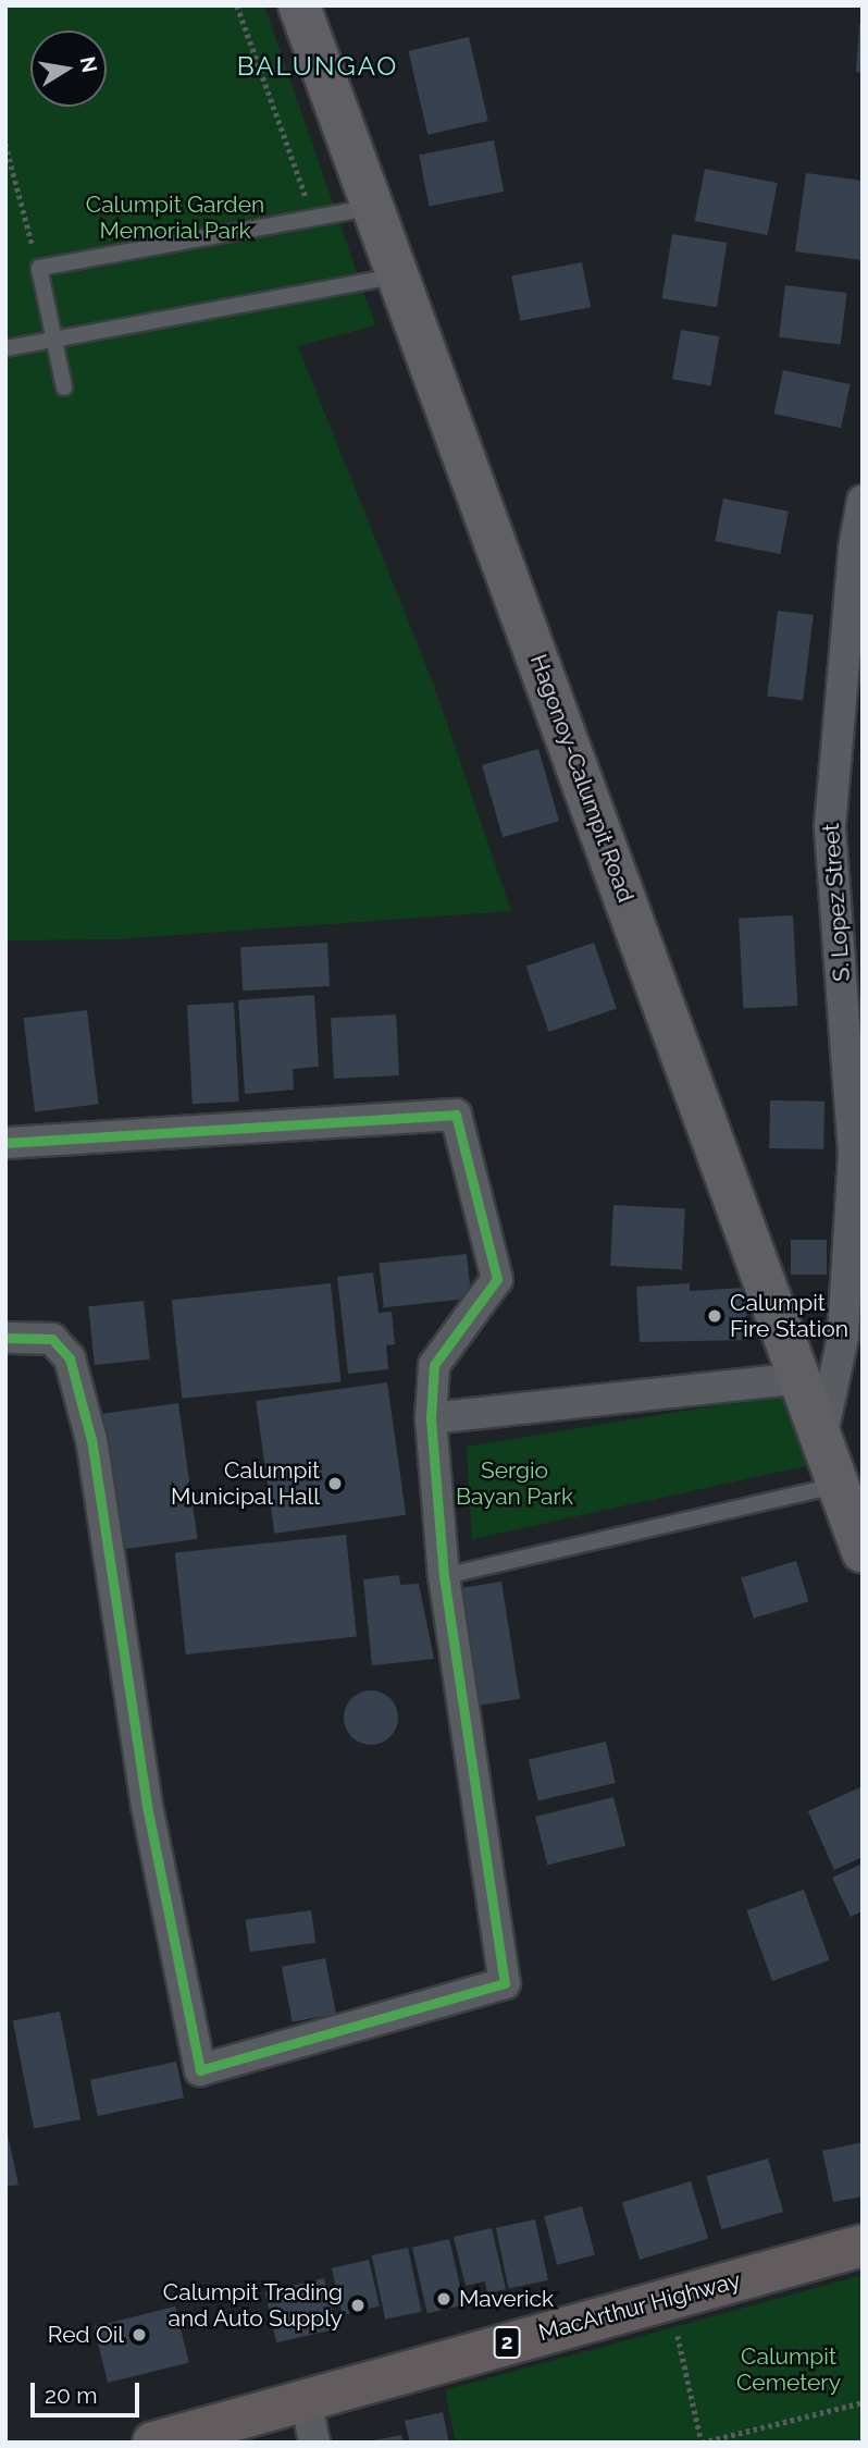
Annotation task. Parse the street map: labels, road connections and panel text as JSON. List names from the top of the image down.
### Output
{
  "streets": {
    "highway": ["MacArthur Highway", "2"],
    "main road": ["Hagonoy-Calumpit Road"],
    "street": ["S. Lopez Street"]
  },
  "crossings": [
    ["Hagonoy-Calumpit Road", "S. Lopez Street"]
  ],
  "districts": ["BALUNGAO"],
  "parks": ["Calumpit Garden Memorial Park", "Sergio Bayan Park", "Calumpit Cemetery"],
  "places": [
    "Calumpit Fire Station",
    "Calumpit Municipal Hall",
    "Maverick",
    "Calumpit Trading and Auto Supply",
    "Red Oil"
  ],
  "scale_bar": "20 m",
  "north": "right"
}
